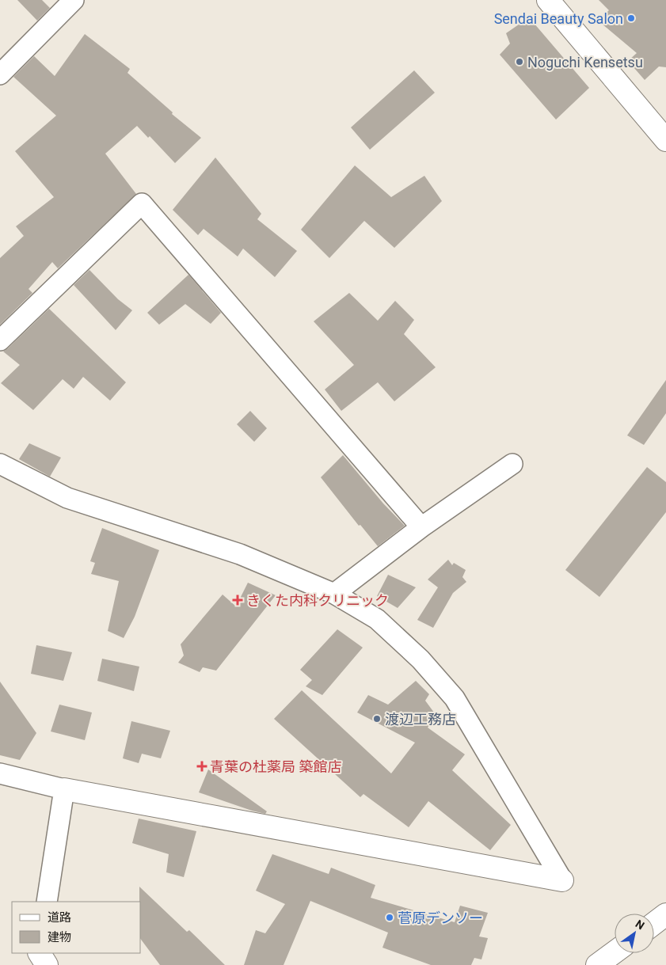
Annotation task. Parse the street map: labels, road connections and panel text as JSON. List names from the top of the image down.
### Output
{
  "places": {
    "other": [
      "Sendai Beauty Salon",
      "Noguchi Kensetsu",
      "渡辺工務店",
      "菅原デンソー"
    ],
    "health": ["きくた内科クリニック", "青葉の杜薬局 築館店"]
  },
  "legend": ["道路", "建物"],
  "north": "top right"
}
